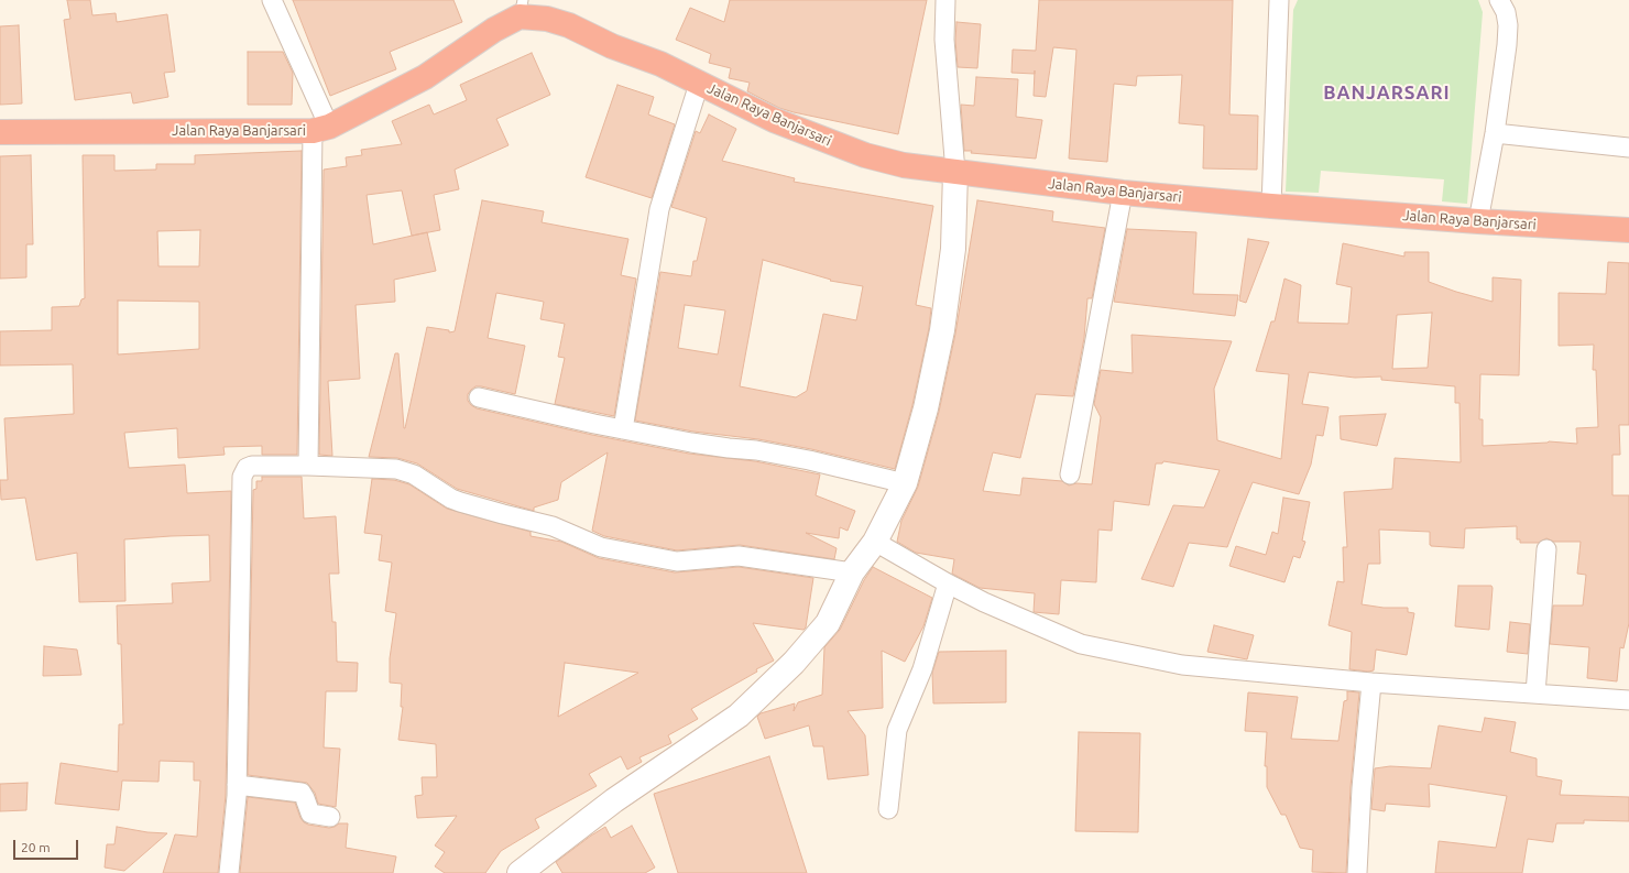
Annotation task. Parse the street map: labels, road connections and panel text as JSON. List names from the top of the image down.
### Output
{
  "streets": {
    "highway": ["Jalan Raya Banjarsari"]
  },
  "districts": ["BANJARSARI"],
  "scale_bar": "20 m"
}
